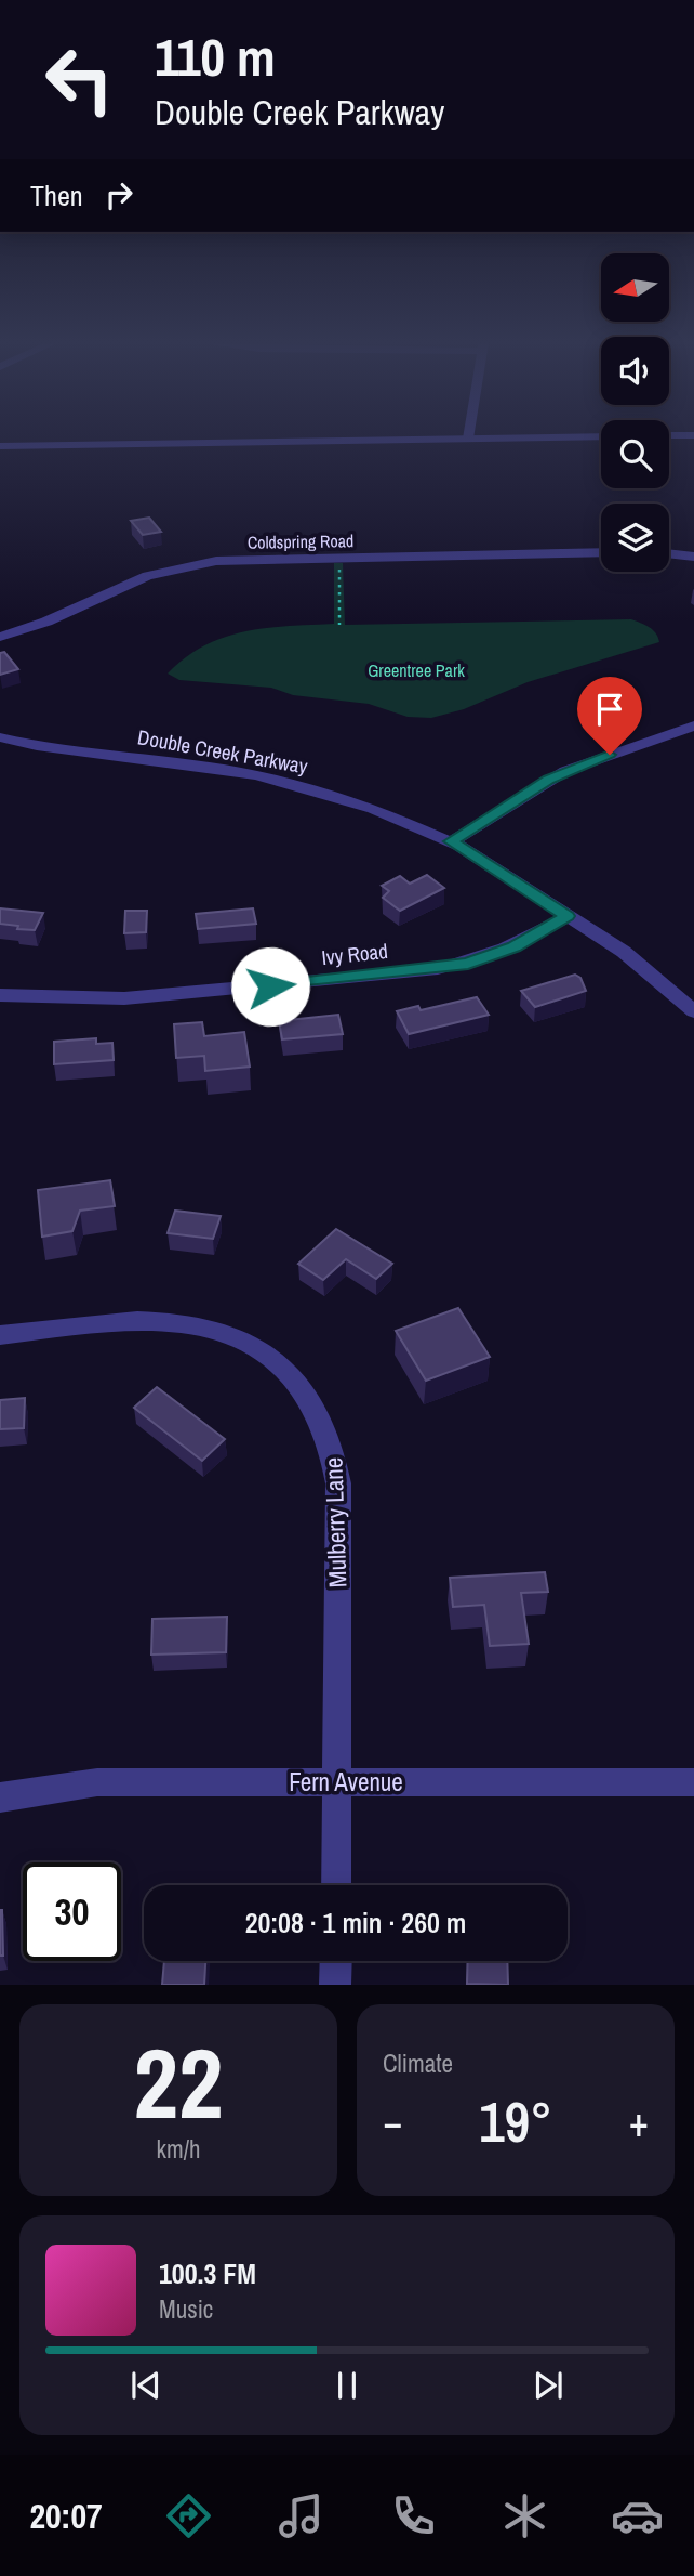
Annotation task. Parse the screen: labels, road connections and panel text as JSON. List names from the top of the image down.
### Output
{
  "streets": {
    "street": [
      "Coldspring Road",
      "Double Creek Parkway",
      "Ivy Road",
      "Mulberry Lane",
      "Fern Avenue"
    ]
  },
  "crossings": [
    ["Double Creek Parkway", "Ivy Road"],
    ["Mulberry Lane", "Fern Avenue"]
  ],
  "parks": ["Greentree Park"],
  "north": "left",
  "page": {
    "turn": ["110 m", "Double Creek Parkway"],
    "then": "Then",
    "limit": "30",
    "trip": "20:08 · 1 min · 260 m",
    "tile": [
      ["22", "km/h"],
      "Climate"
    ],
    "heat": ["−", "19°", "+"],
    "song": ["100.3 FM", "Music"],
    "tabs": "20:07"
  }
}
